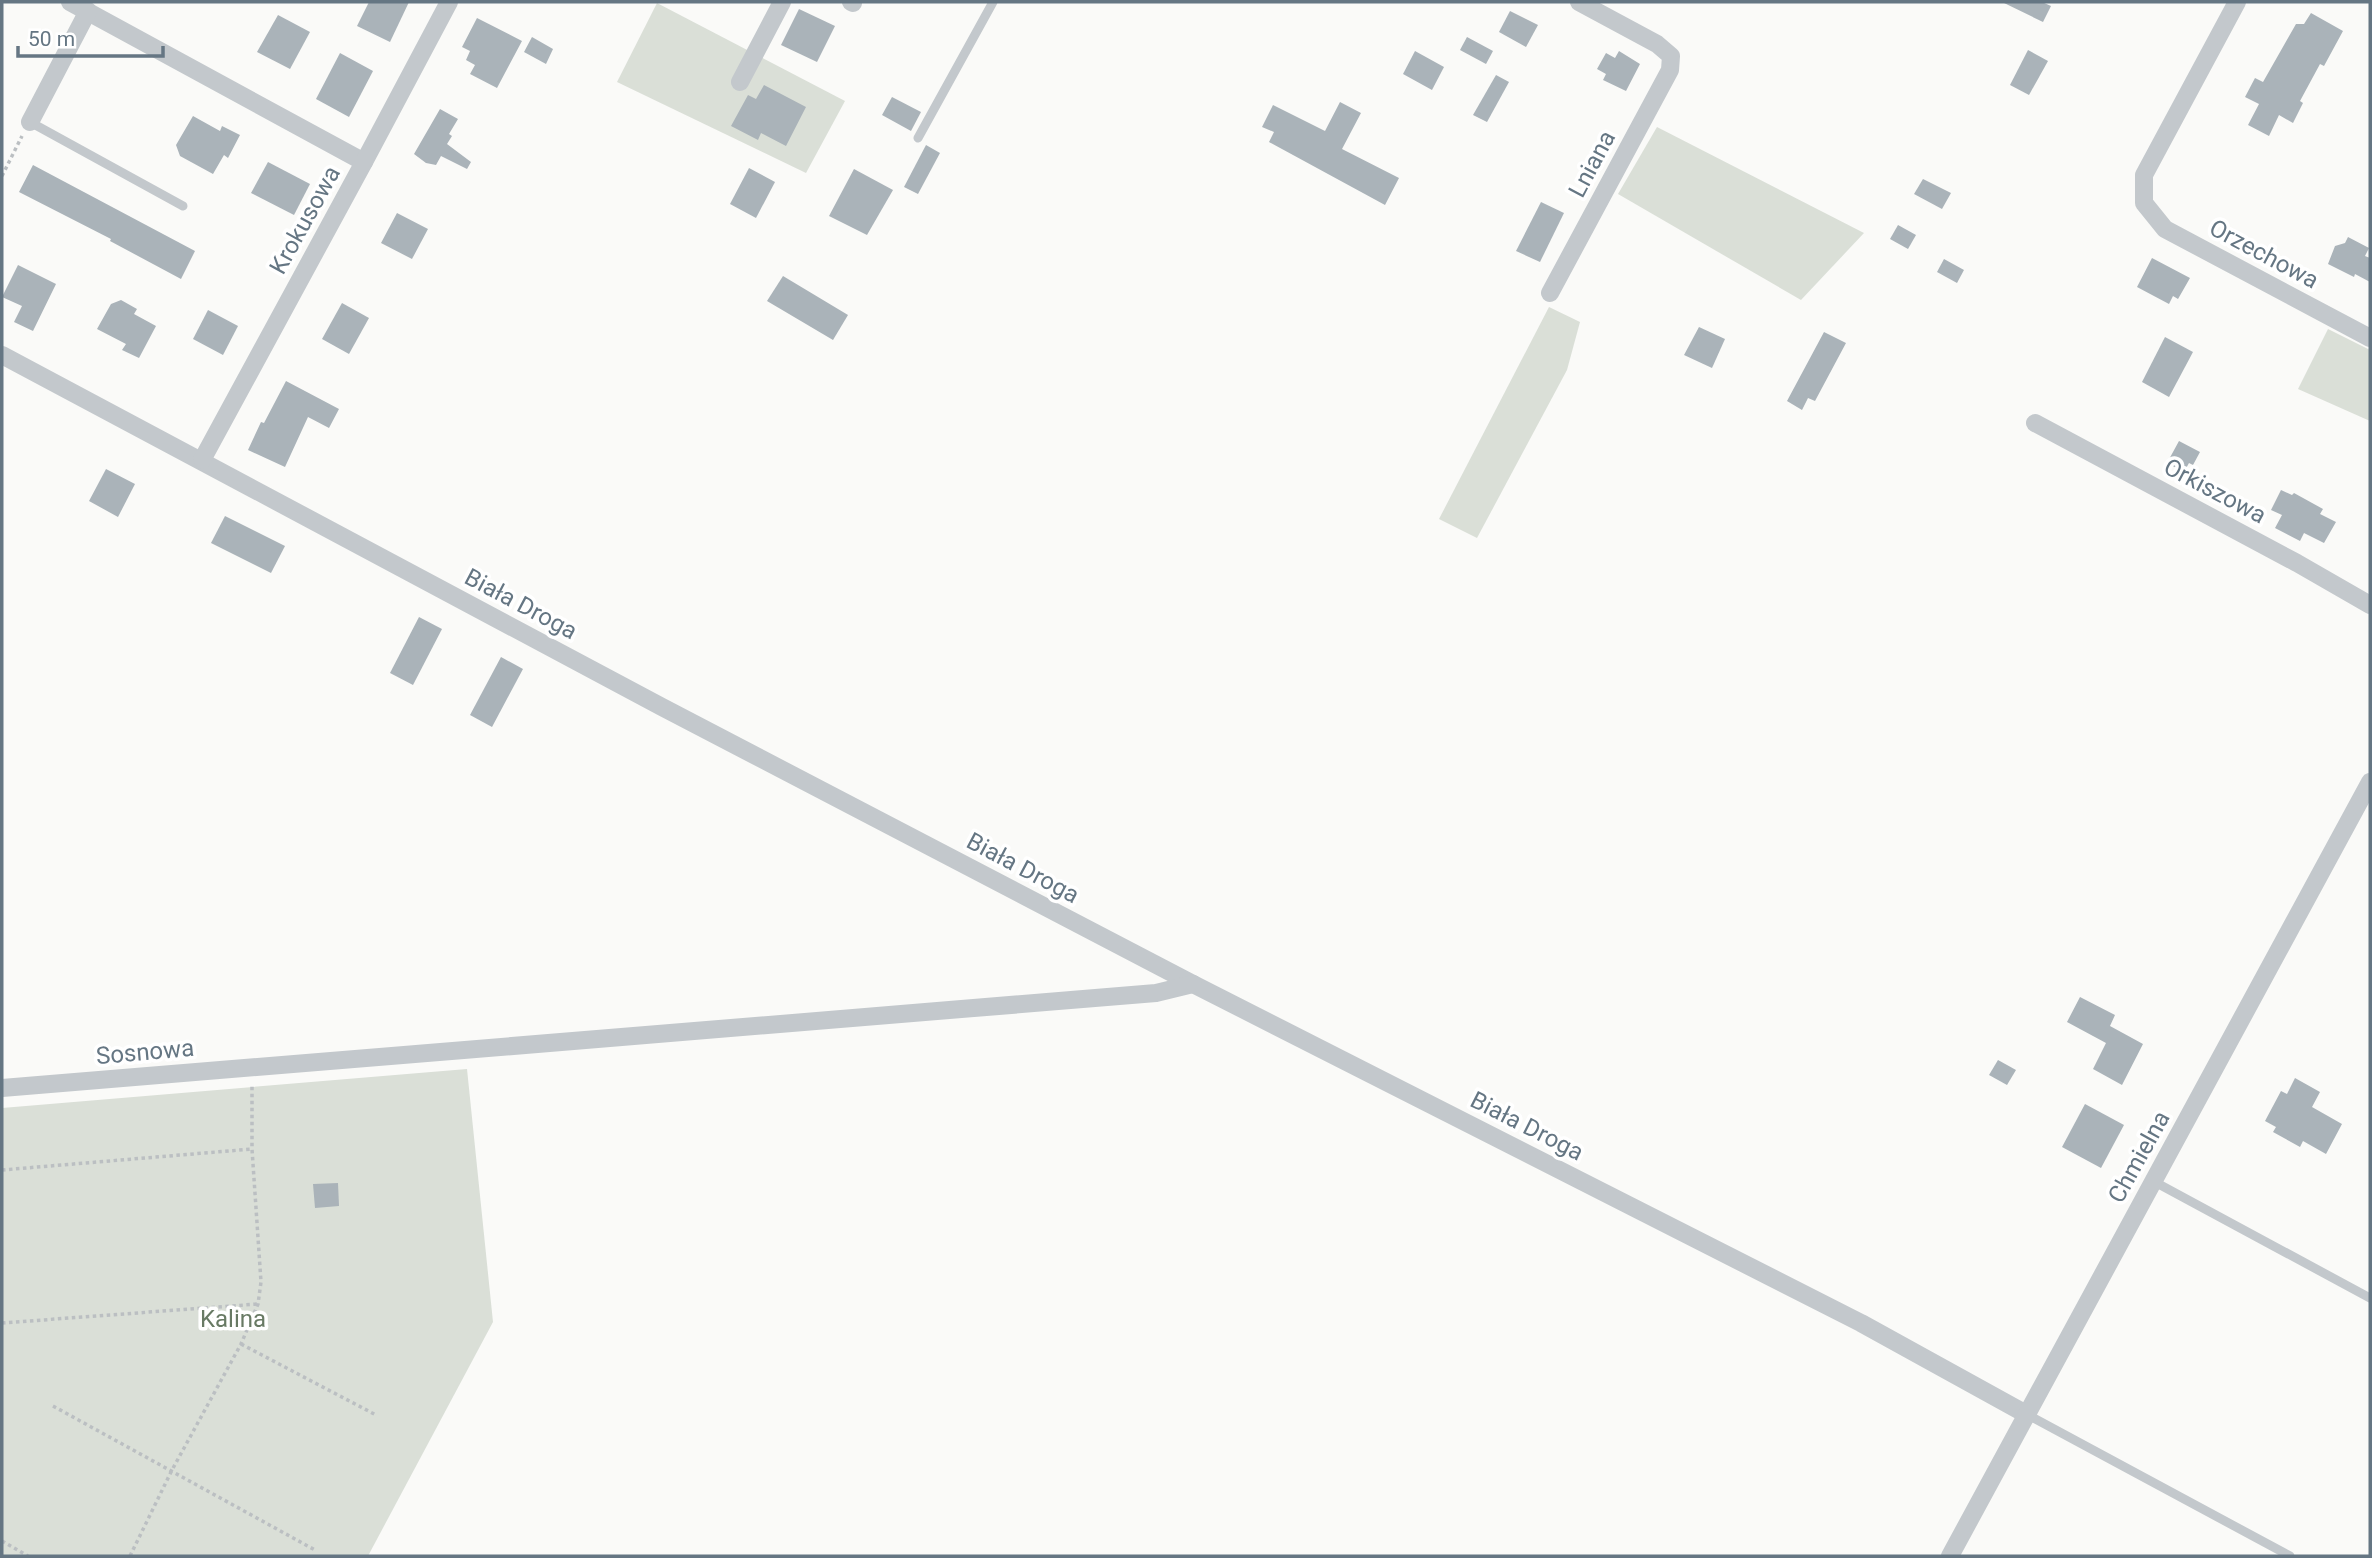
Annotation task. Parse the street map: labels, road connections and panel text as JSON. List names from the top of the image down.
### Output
{
  "streets": {
    "street": [
      "Lniana",
      "Krokusowa",
      "Orzechowa",
      "Orkiszowa",
      "Biała Droga",
      "Sosnowa",
      "Chmielna"
    ]
  },
  "crossings": [
    ["Krokusowa", "Biała Droga"],
    ["Biała Droga", "Sosnowa"],
    ["Biała Droga", "Chmielna"]
  ],
  "parks": ["Kalina"],
  "scale_bar": "50 m"
}
